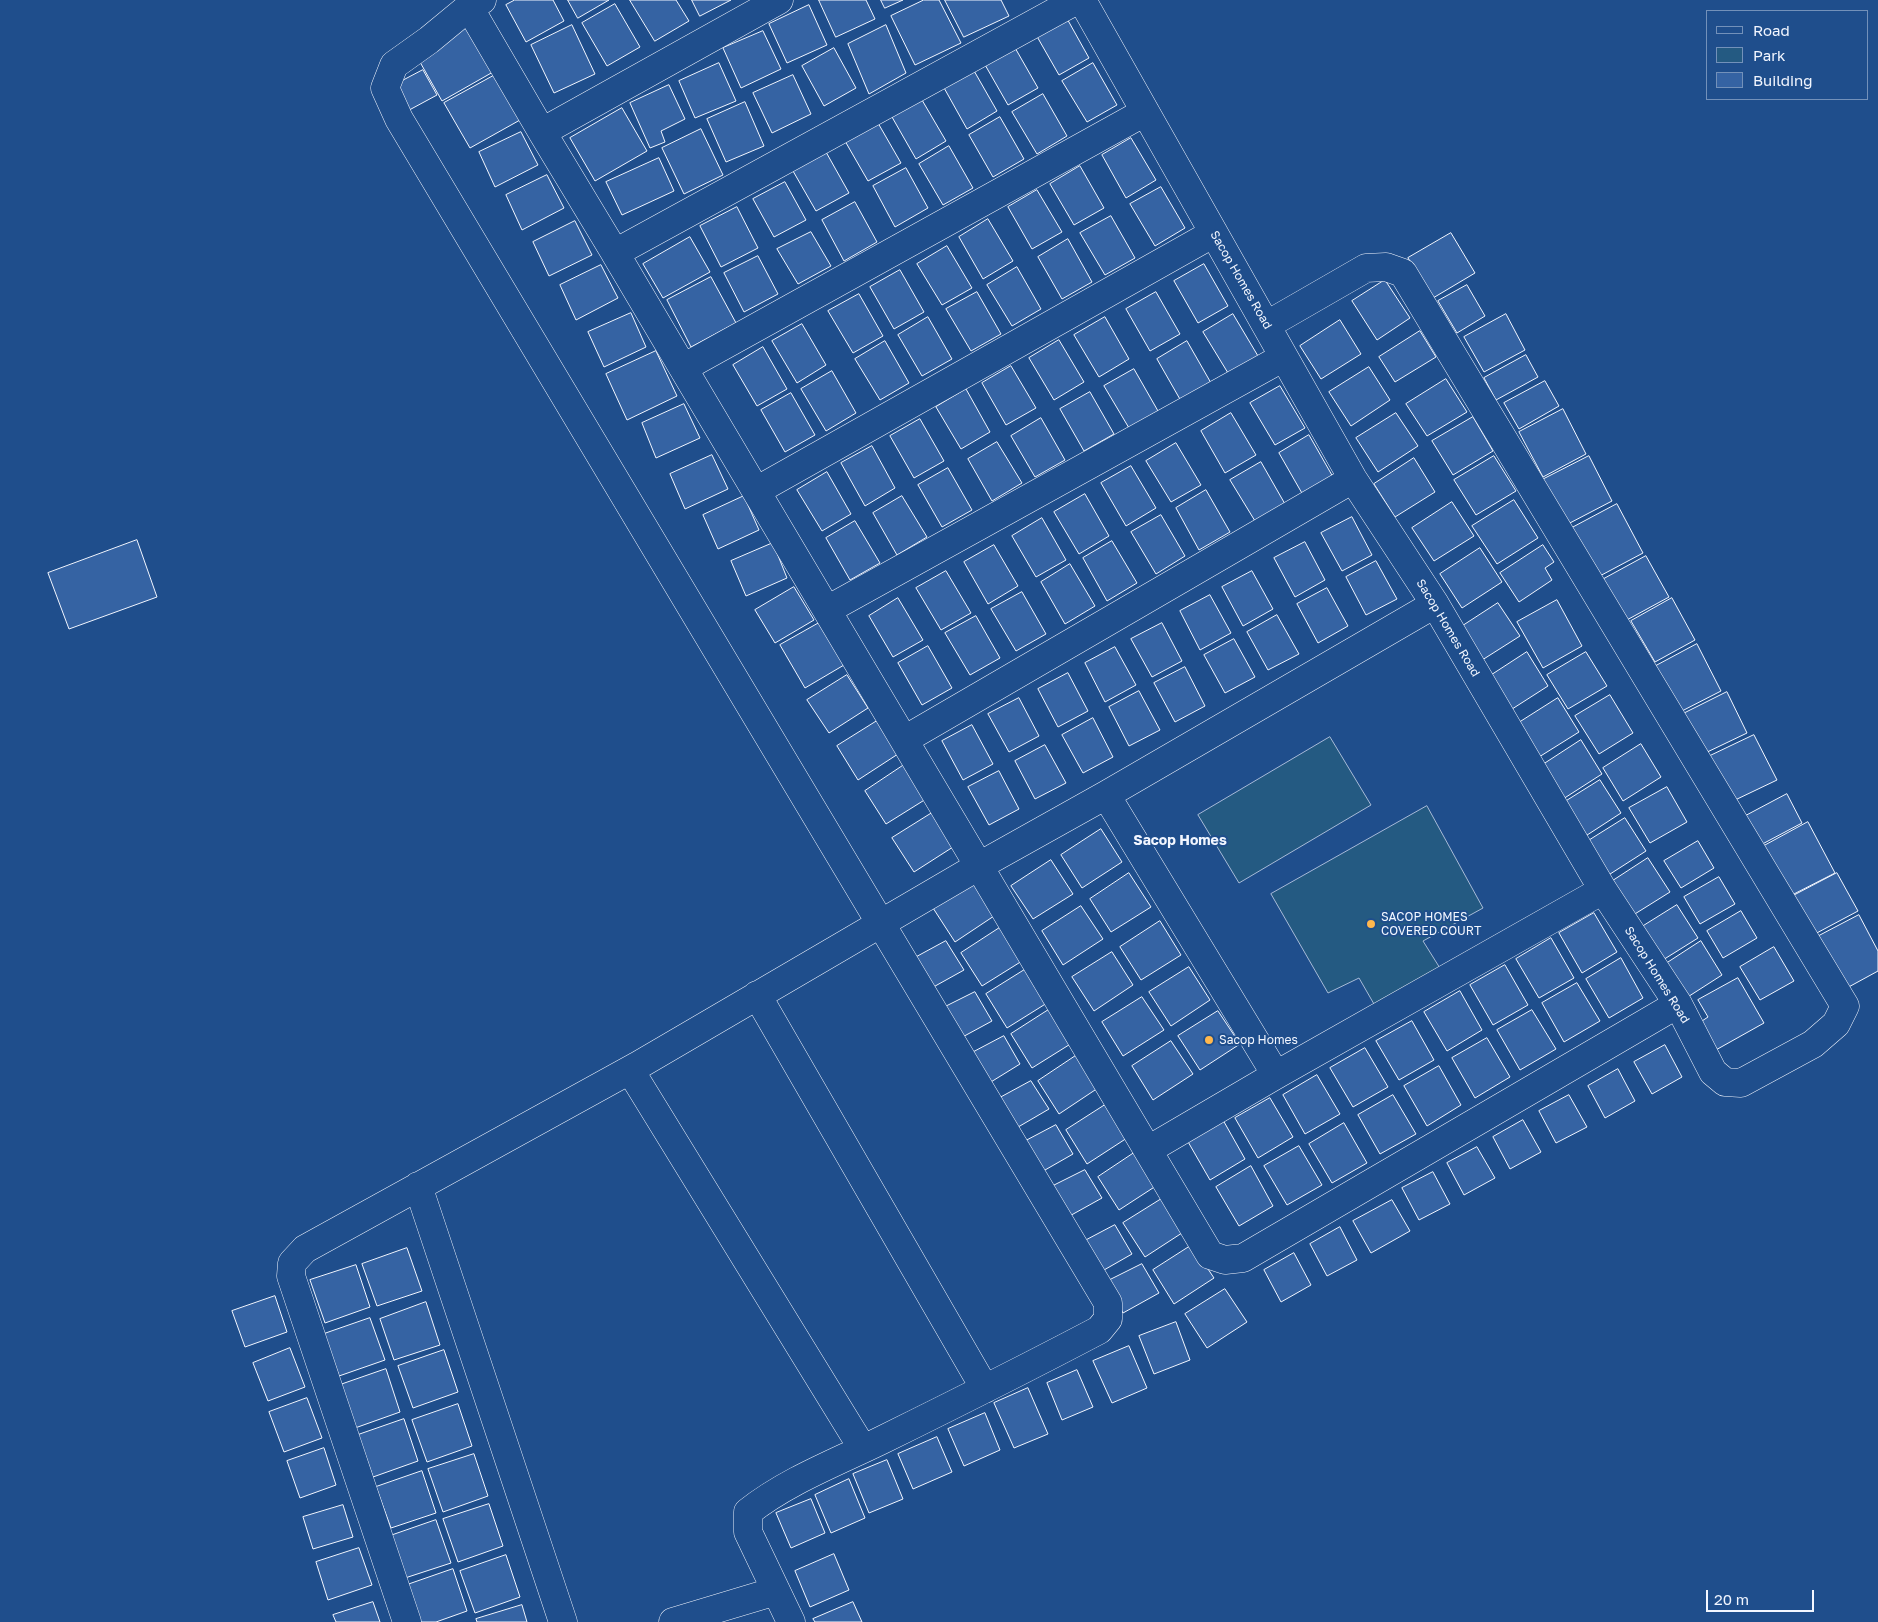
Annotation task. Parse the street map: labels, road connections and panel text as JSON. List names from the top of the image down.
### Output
{
  "streets": {
    "street": ["Sacop Homes Road"]
  },
  "districts": ["Sacop Homes"],
  "places": ["SACOP HOMES COVERED COURT", "Sacop Homes"],
  "legend": ["Road", "Park", "Building"],
  "scale_bar": "20 m"
}
